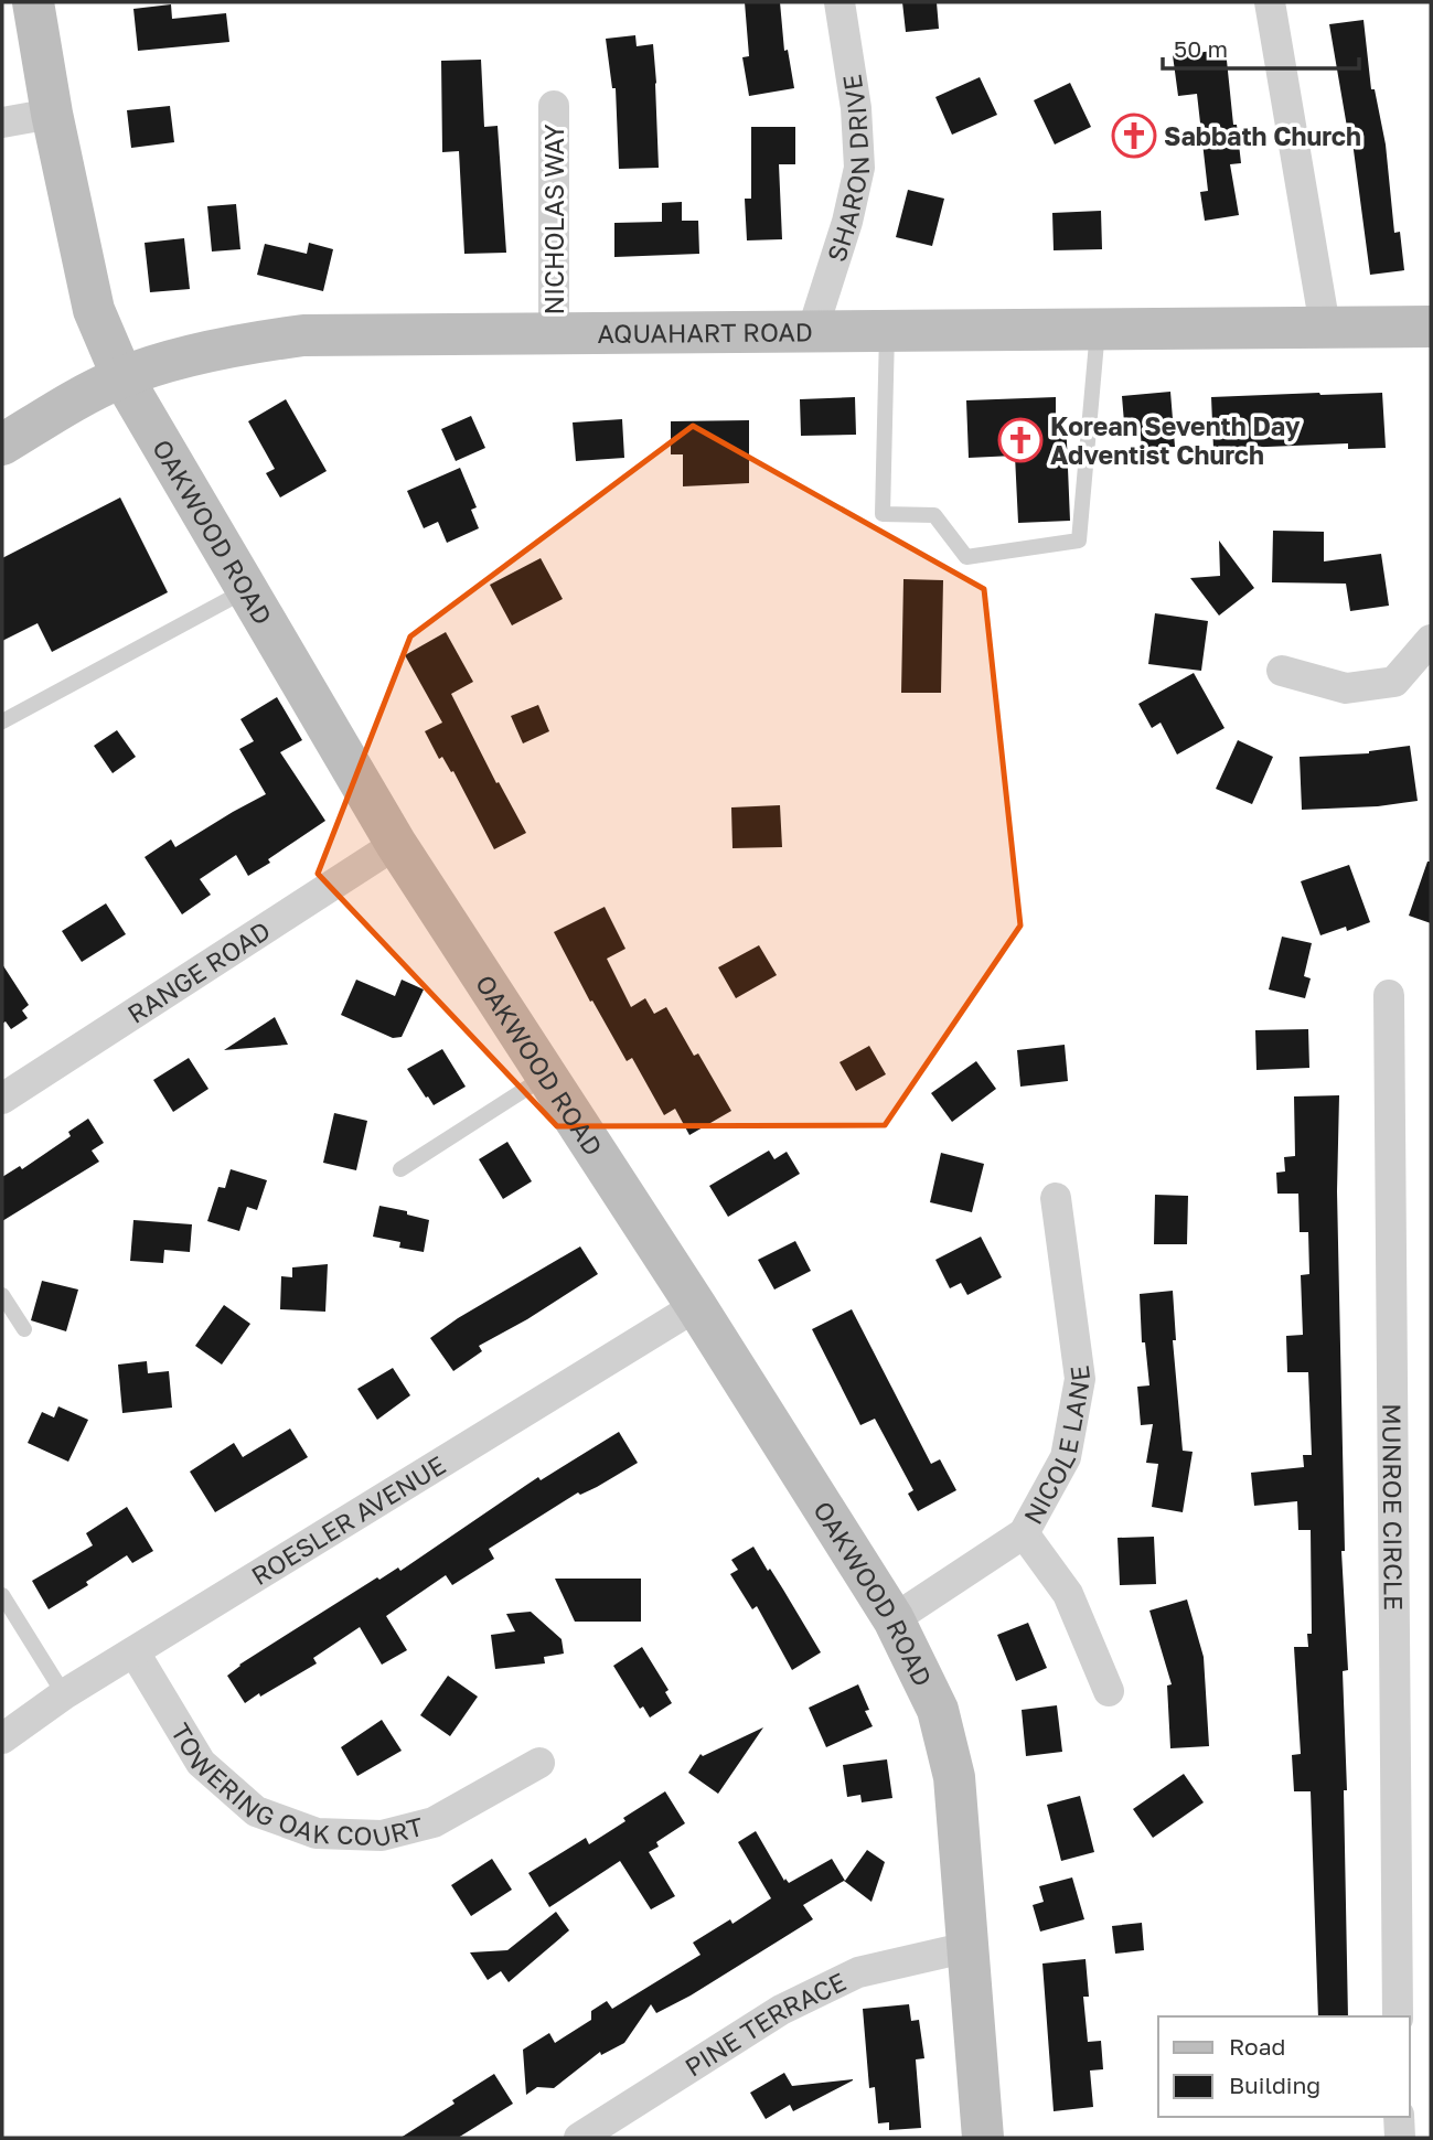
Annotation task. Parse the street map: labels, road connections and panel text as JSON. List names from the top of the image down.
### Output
{
  "streets": {
    "street": [
      "SHARON DRIVE",
      "NICHOLAS WAY",
      "AQUAHART ROAD",
      "OAKWOOD ROAD",
      "RANGE ROAD",
      "NICOLE LANE",
      "MUNROE CIRCLE",
      "ROESLER AVENUE",
      "TOWERING OAK COURT",
      "PINE TERRACE"
    ]
  },
  "crossings": [
    ["SHARON DRIVE", "AQUAHART ROAD"],
    ["NICHOLAS WAY", "AQUAHART ROAD"],
    ["AQUAHART ROAD", "OAKWOOD ROAD"],
    ["OAKWOOD ROAD", "RANGE ROAD"],
    ["OAKWOOD ROAD", "NICOLE LANE"],
    ["OAKWOOD ROAD", "ROESLER AVENUE"],
    ["OAKWOOD ROAD", "PINE TERRACE"],
    ["ROESLER AVENUE", "TOWERING OAK COURT"]
  ],
  "places": {
    "church": ["Sabbath Church", "Korean Seventh Day Adventist Church"]
  },
  "legend": ["Road", "Building"],
  "scale_bar": "50 m"
}
